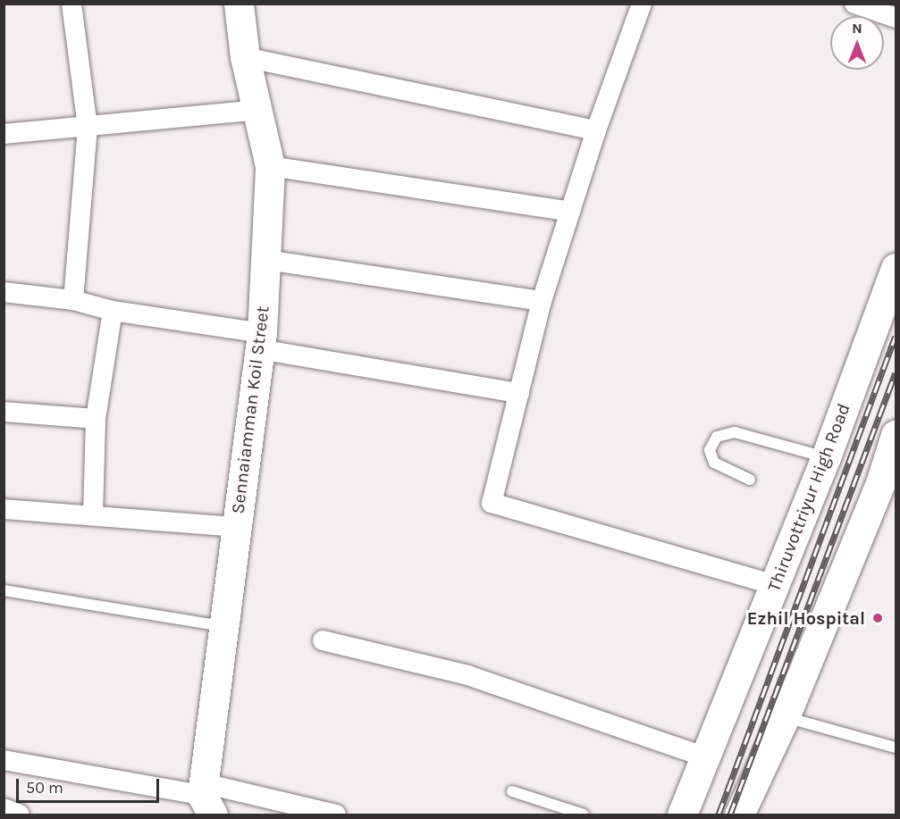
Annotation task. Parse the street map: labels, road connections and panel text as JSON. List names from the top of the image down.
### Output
{
  "streets": {
    "main road": ["Sennaiamman Koil Street", "Thiruvottriyur High Road"]
  },
  "places": ["Ezhil Hospital"],
  "scale_bar": "50 m",
  "north": "top"
}
